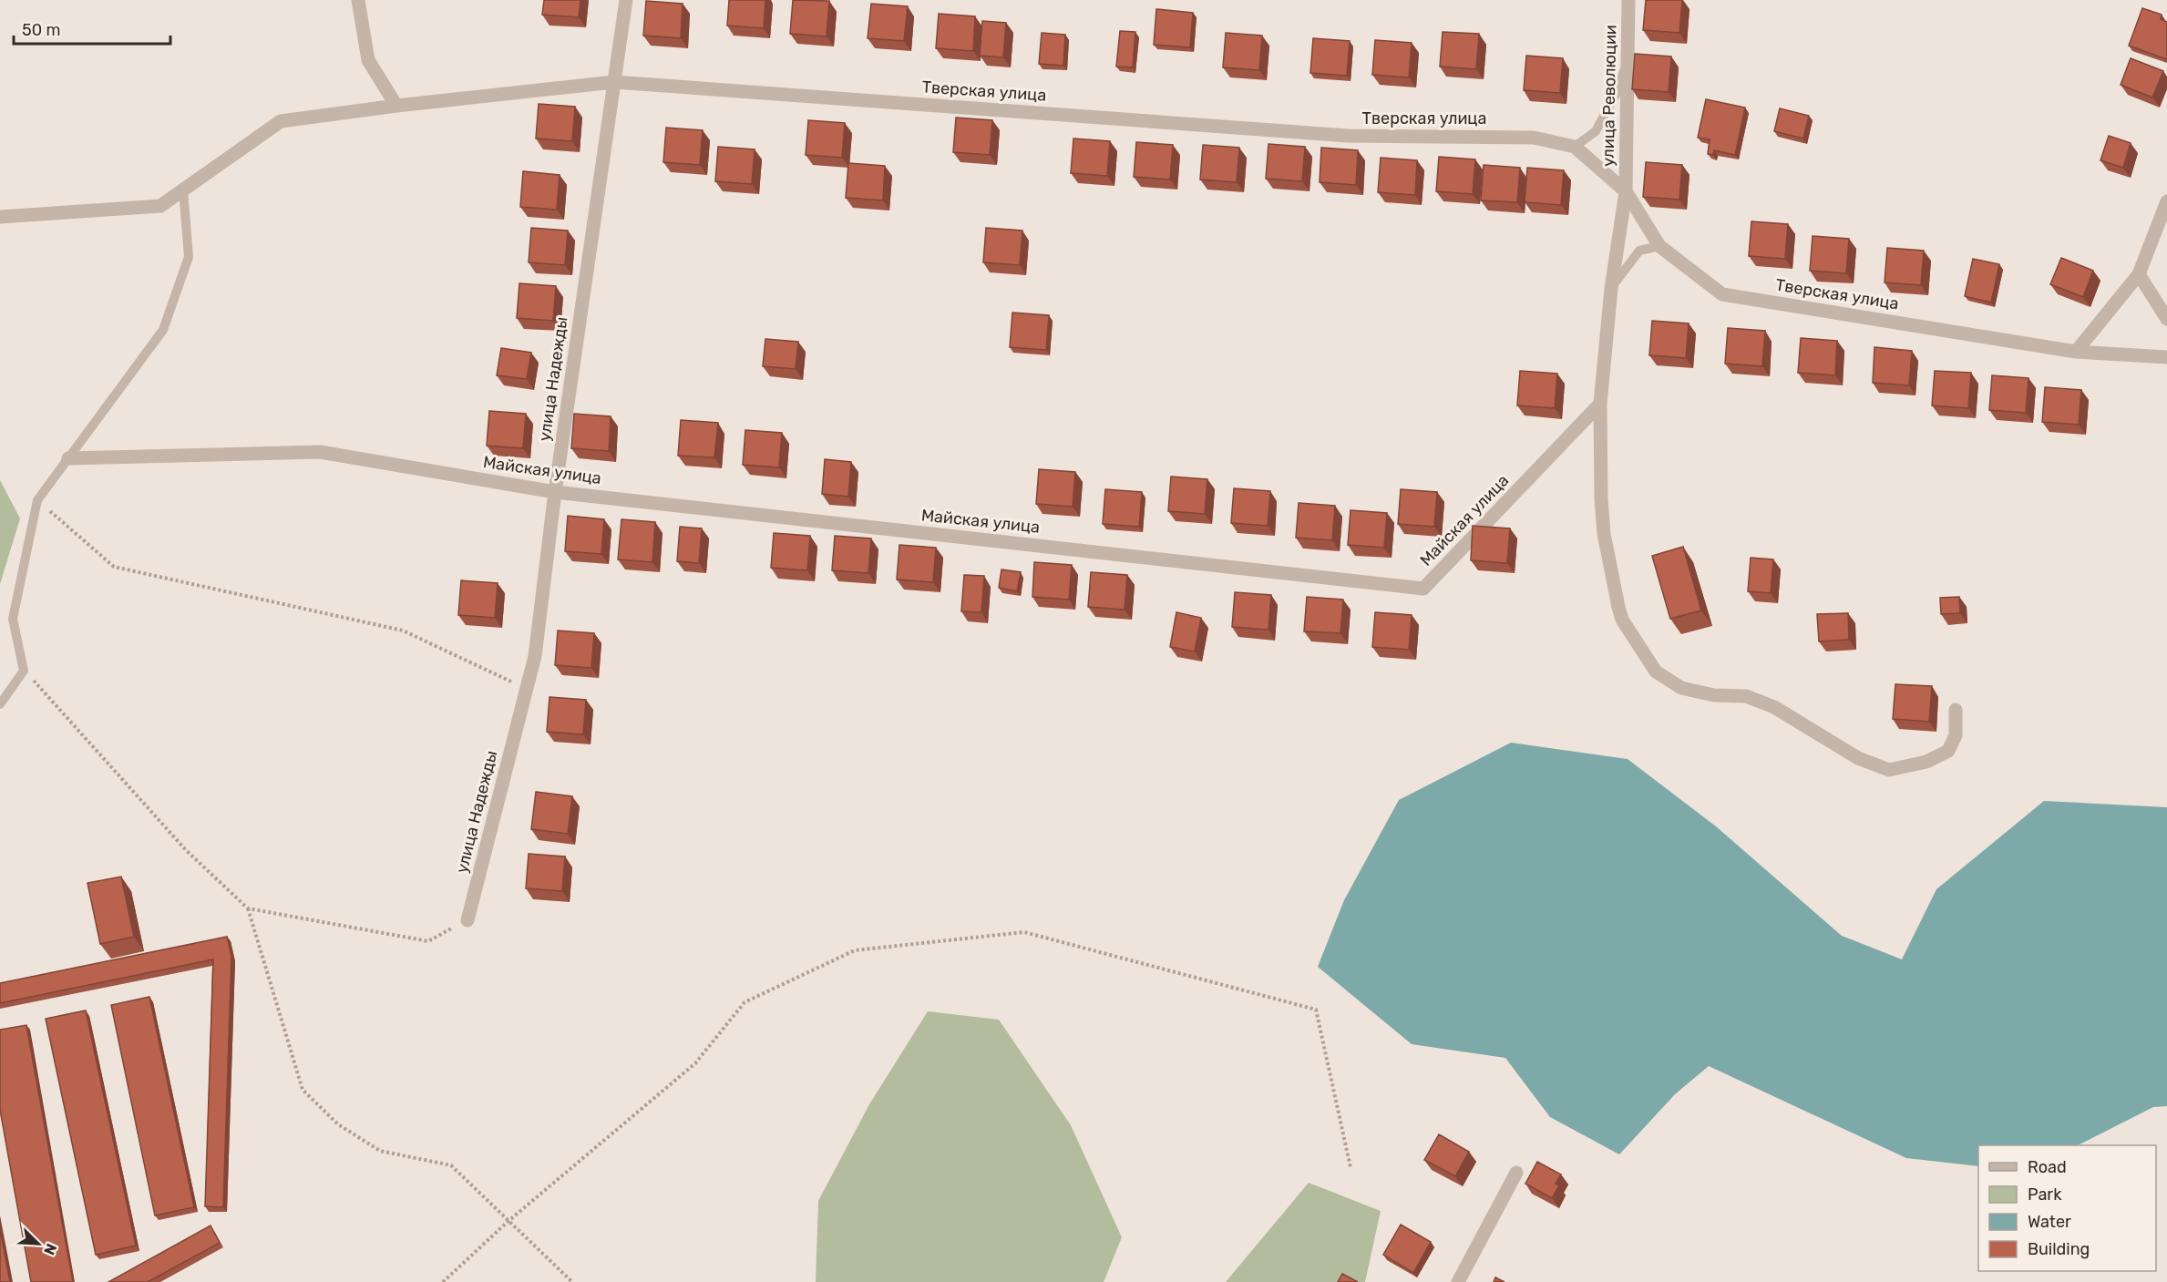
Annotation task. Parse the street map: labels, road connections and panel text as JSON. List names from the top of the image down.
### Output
{
  "streets": {
    "street": [
      "Тверская улица",
      "улица Революции",
      "улица Надежды",
      "Майская улица"
    ]
  },
  "crossings": [
    ["Тверская улица", "улица Революции"],
    ["Тверская улица", "улица Надежды"],
    ["улица Надежды", "Майская улица"]
  ],
  "legend": [
    "Road",
    "Park",
    "Water",
    "Building"
  ],
  "scale_bar": "50 m",
  "north": "bottom right"
}
